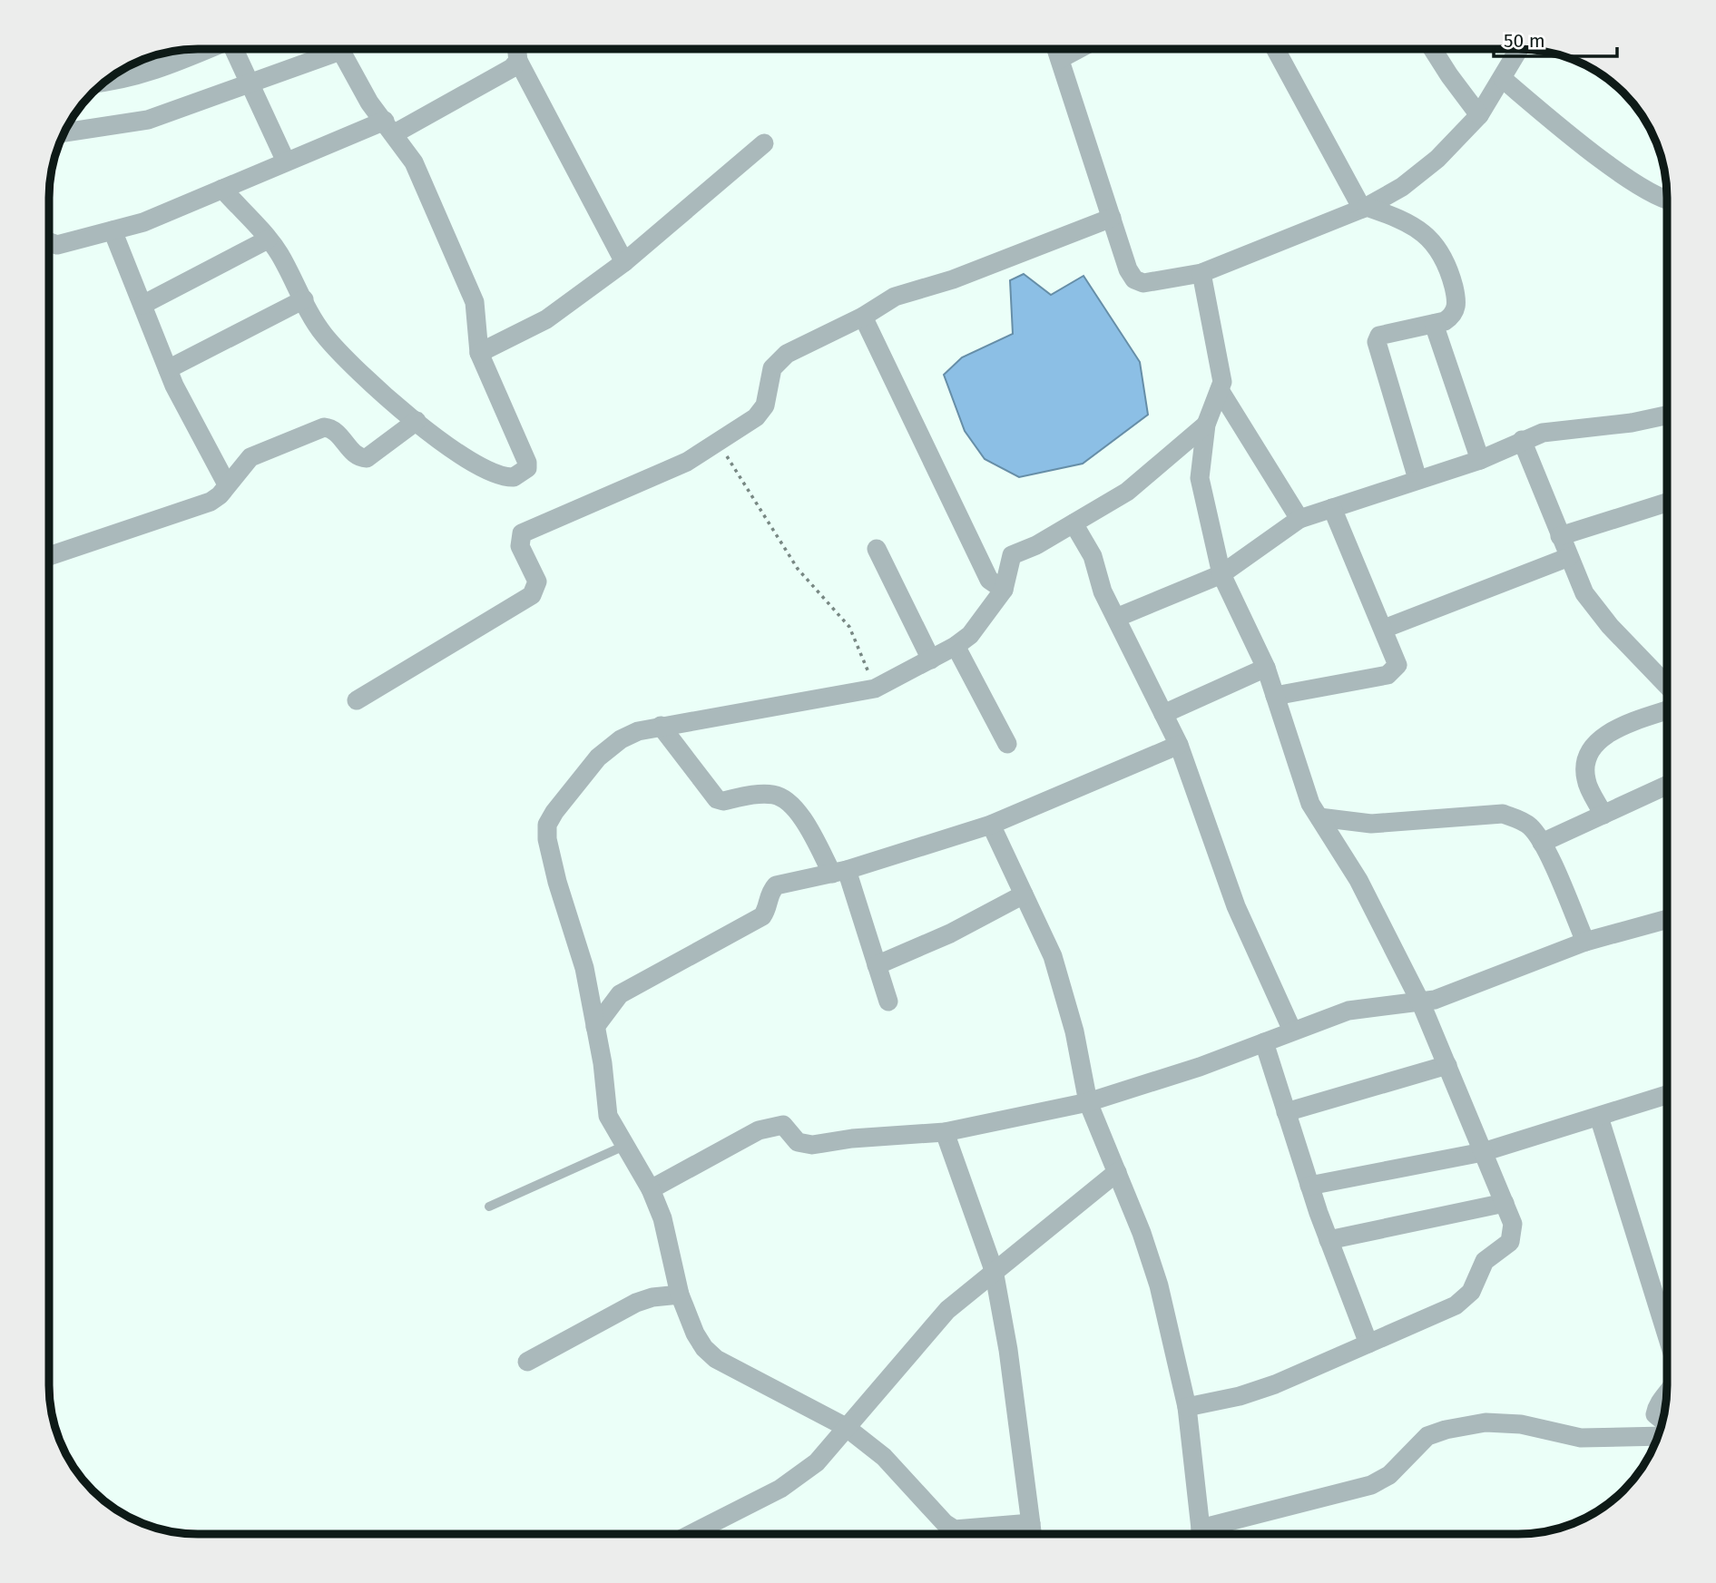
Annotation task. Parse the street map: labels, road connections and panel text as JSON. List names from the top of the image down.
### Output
{
  "scale_bar": "50 m"
}
